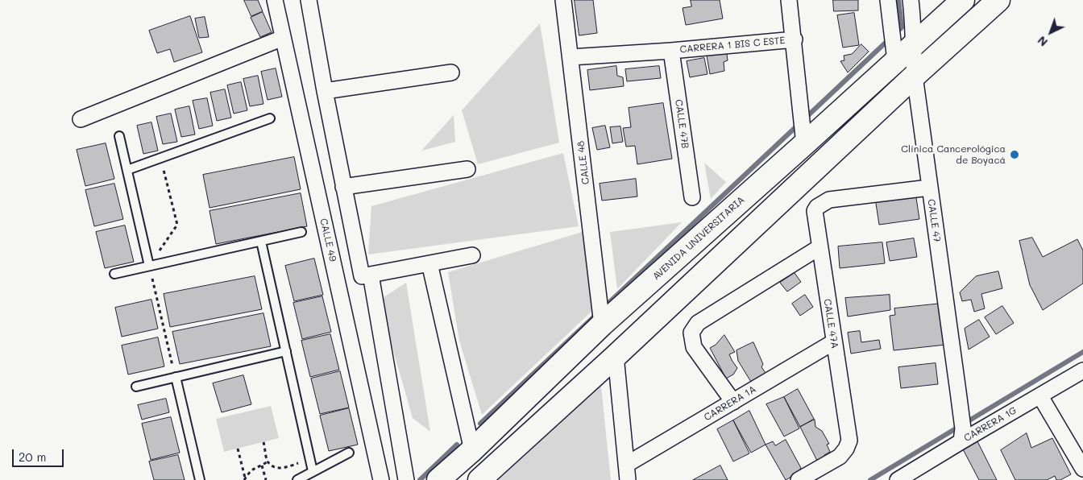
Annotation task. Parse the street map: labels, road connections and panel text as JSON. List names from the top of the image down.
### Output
{
  "streets": {
    "main road": ["AVENIDA UNIVERSITARIA"],
    "street": [
      "CARRERA 1 BIS C ESTE",
      "CALLE 47B",
      "CALLE 48",
      "CALLE 47",
      "CALLE 49",
      "CALLE 47A",
      "CARRERA 1A",
      "CARRERA 1G"
    ]
  },
  "crossings": [
    ["CARRERA 1 BIS C ESTE", "CALLE 47B"],
    ["CARRERA 1 BIS C ESTE", "CALLE 48"],
    ["CALLE 48", "AVENIDA UNIVERSITARIA"],
    ["CALLE 47", "AVENIDA UNIVERSITARIA"],
    ["CALLE 47", "CALLE 47A"],
    ["CALLE 47", "CARRERA 1G"],
    ["CALLE 47A", "CARRERA 1A"]
  ],
  "places": ["Clínica Cancerológica de Boyacá"],
  "scale_bar": "20 m",
  "north": "bottom left"
}
